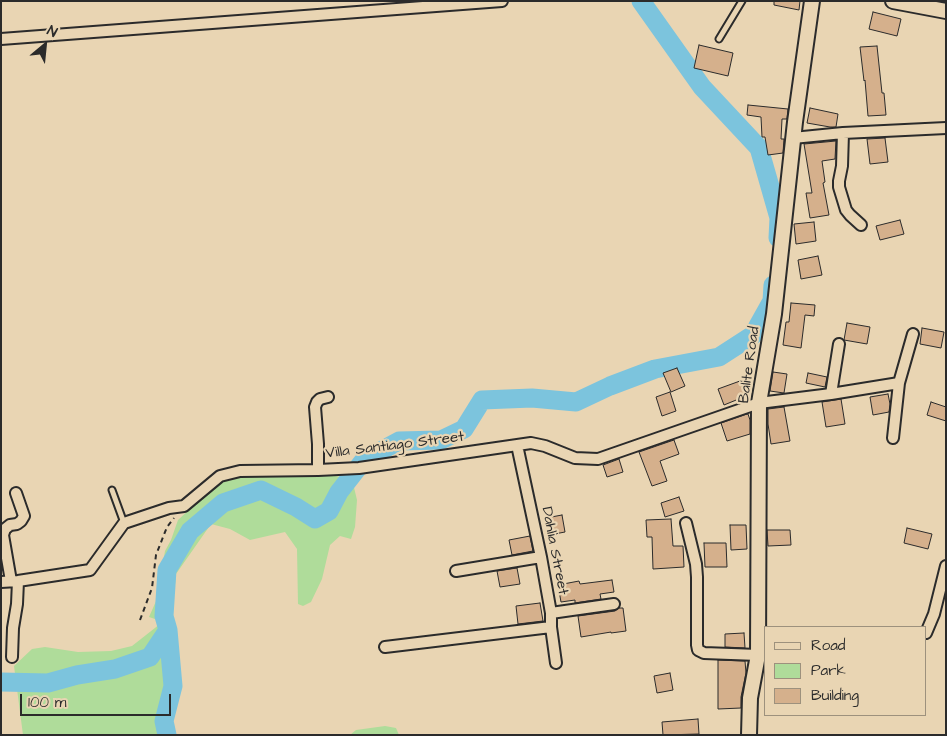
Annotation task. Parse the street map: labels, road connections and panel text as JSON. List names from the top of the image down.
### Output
{
  "streets": {
    "street": ["Balite Road", "Villa Santiago Street", "Dahlia Street"]
  },
  "crossings": [
    ["Balite Road", "Villa Santiago Street"],
    ["Villa Santiago Street", "Dahlia Street"]
  ],
  "legend": ["Road", "Park", "Building"],
  "scale_bar": "100 m",
  "north": "top right"
}
